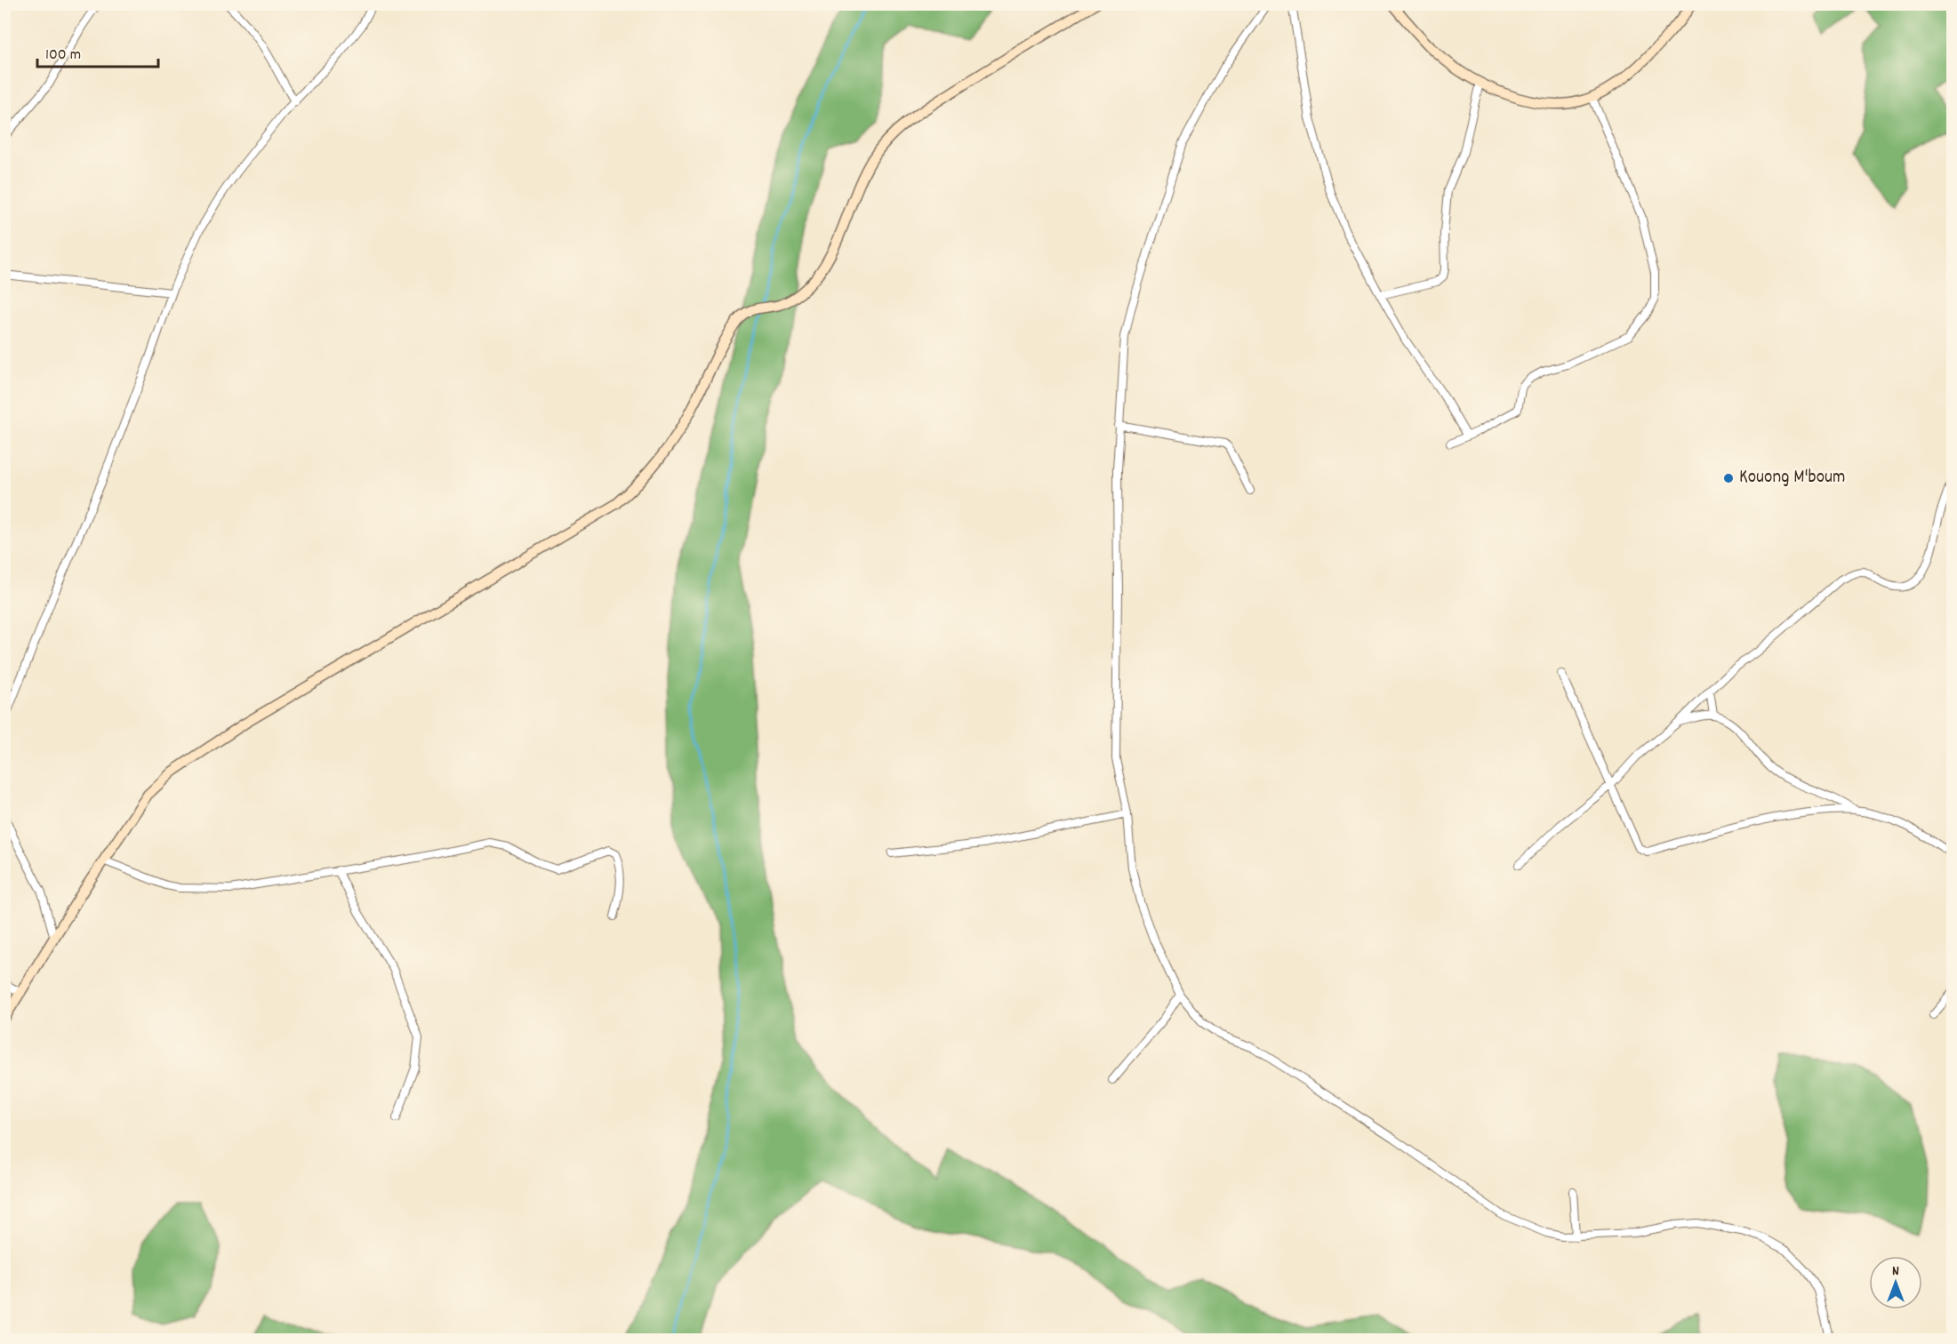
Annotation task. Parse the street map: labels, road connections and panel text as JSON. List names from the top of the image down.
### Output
{
  "places": ["Kouong M'boum"],
  "scale_bar": "100 m",
  "north": "top"
}
